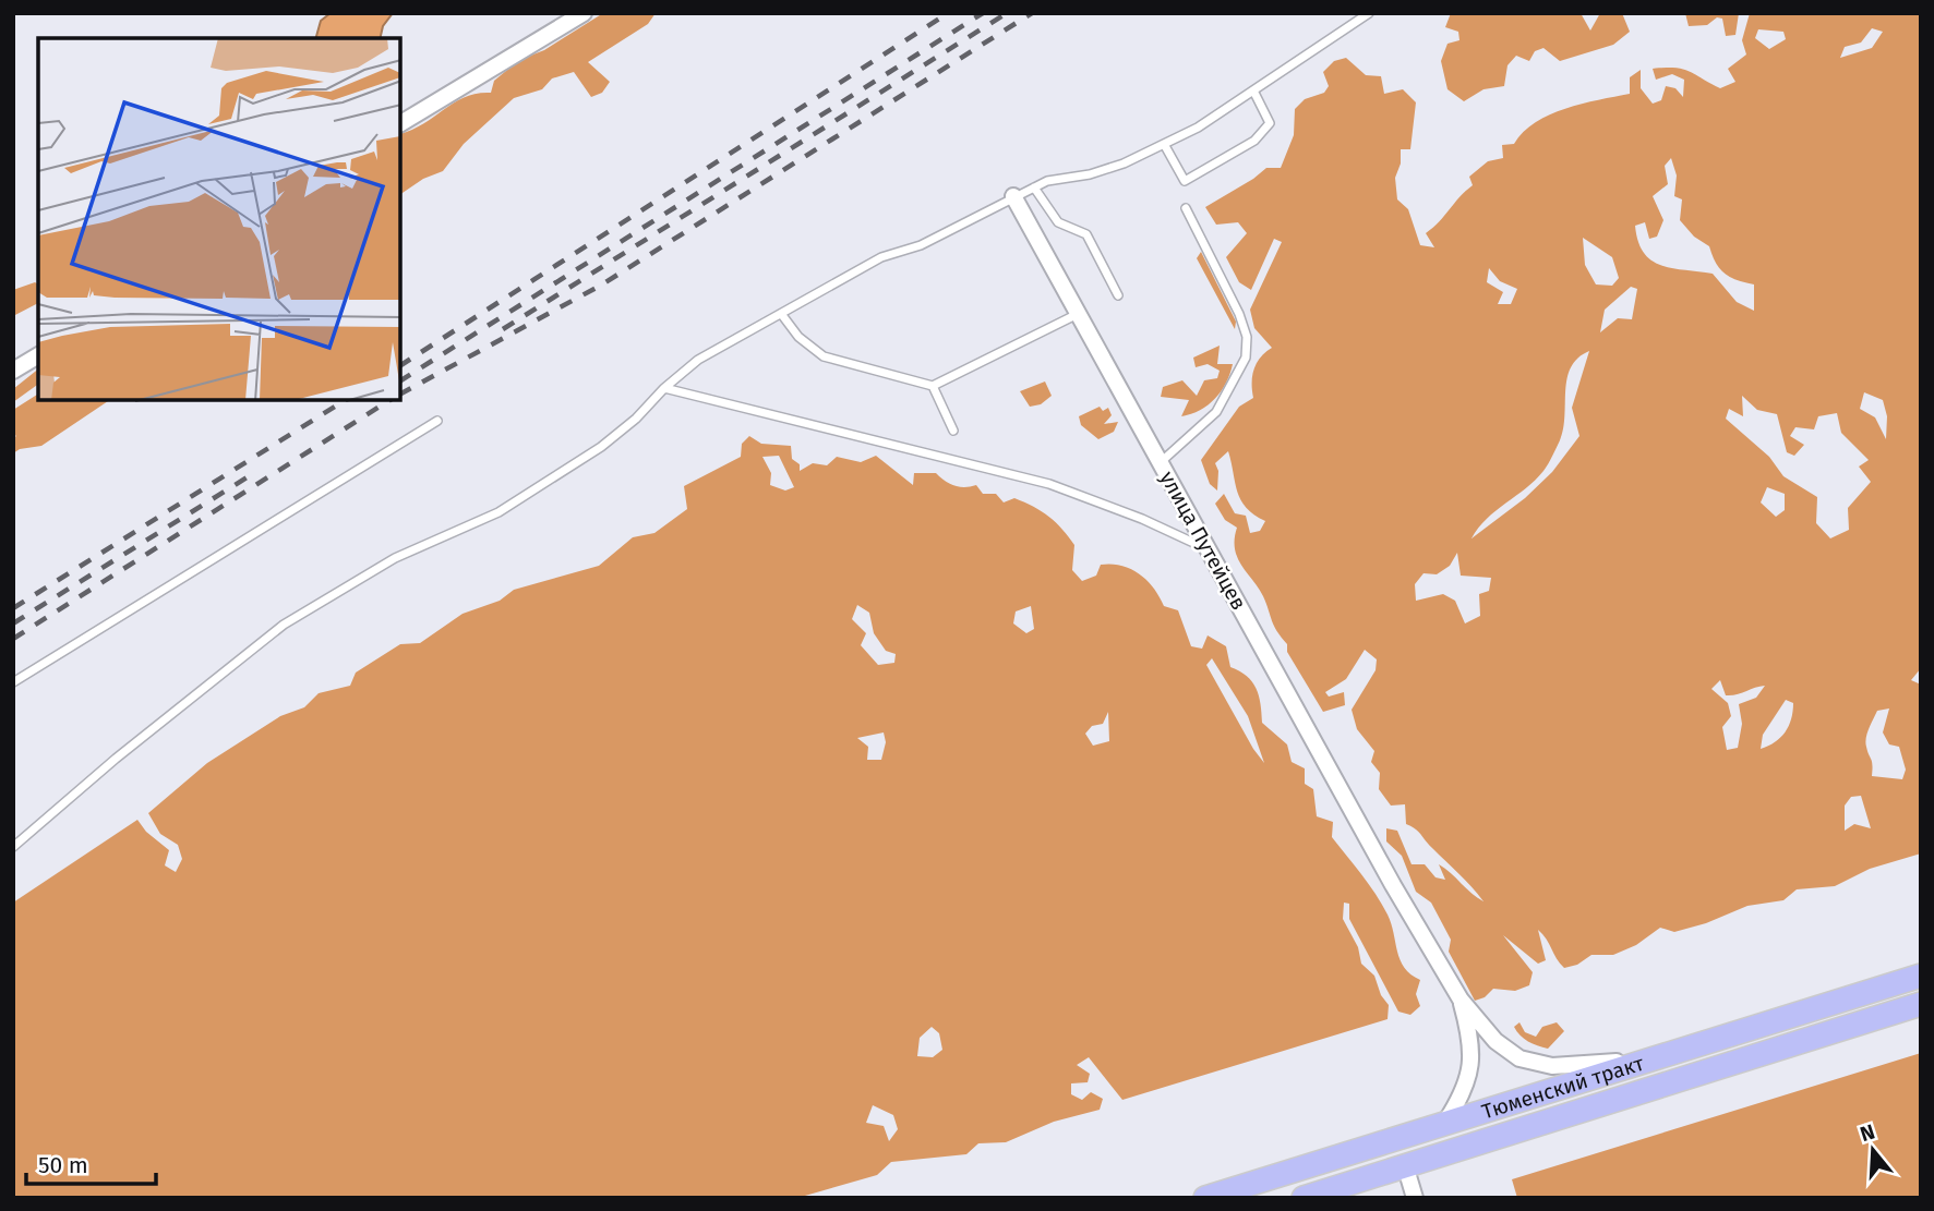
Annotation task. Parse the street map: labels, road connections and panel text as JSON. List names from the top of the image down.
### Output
{
  "streets": {
    "main road": ["Тюменский тракт"],
    "street": ["улица Путейцев"]
  },
  "scale_bar": "50 m",
  "north": "top"
}
